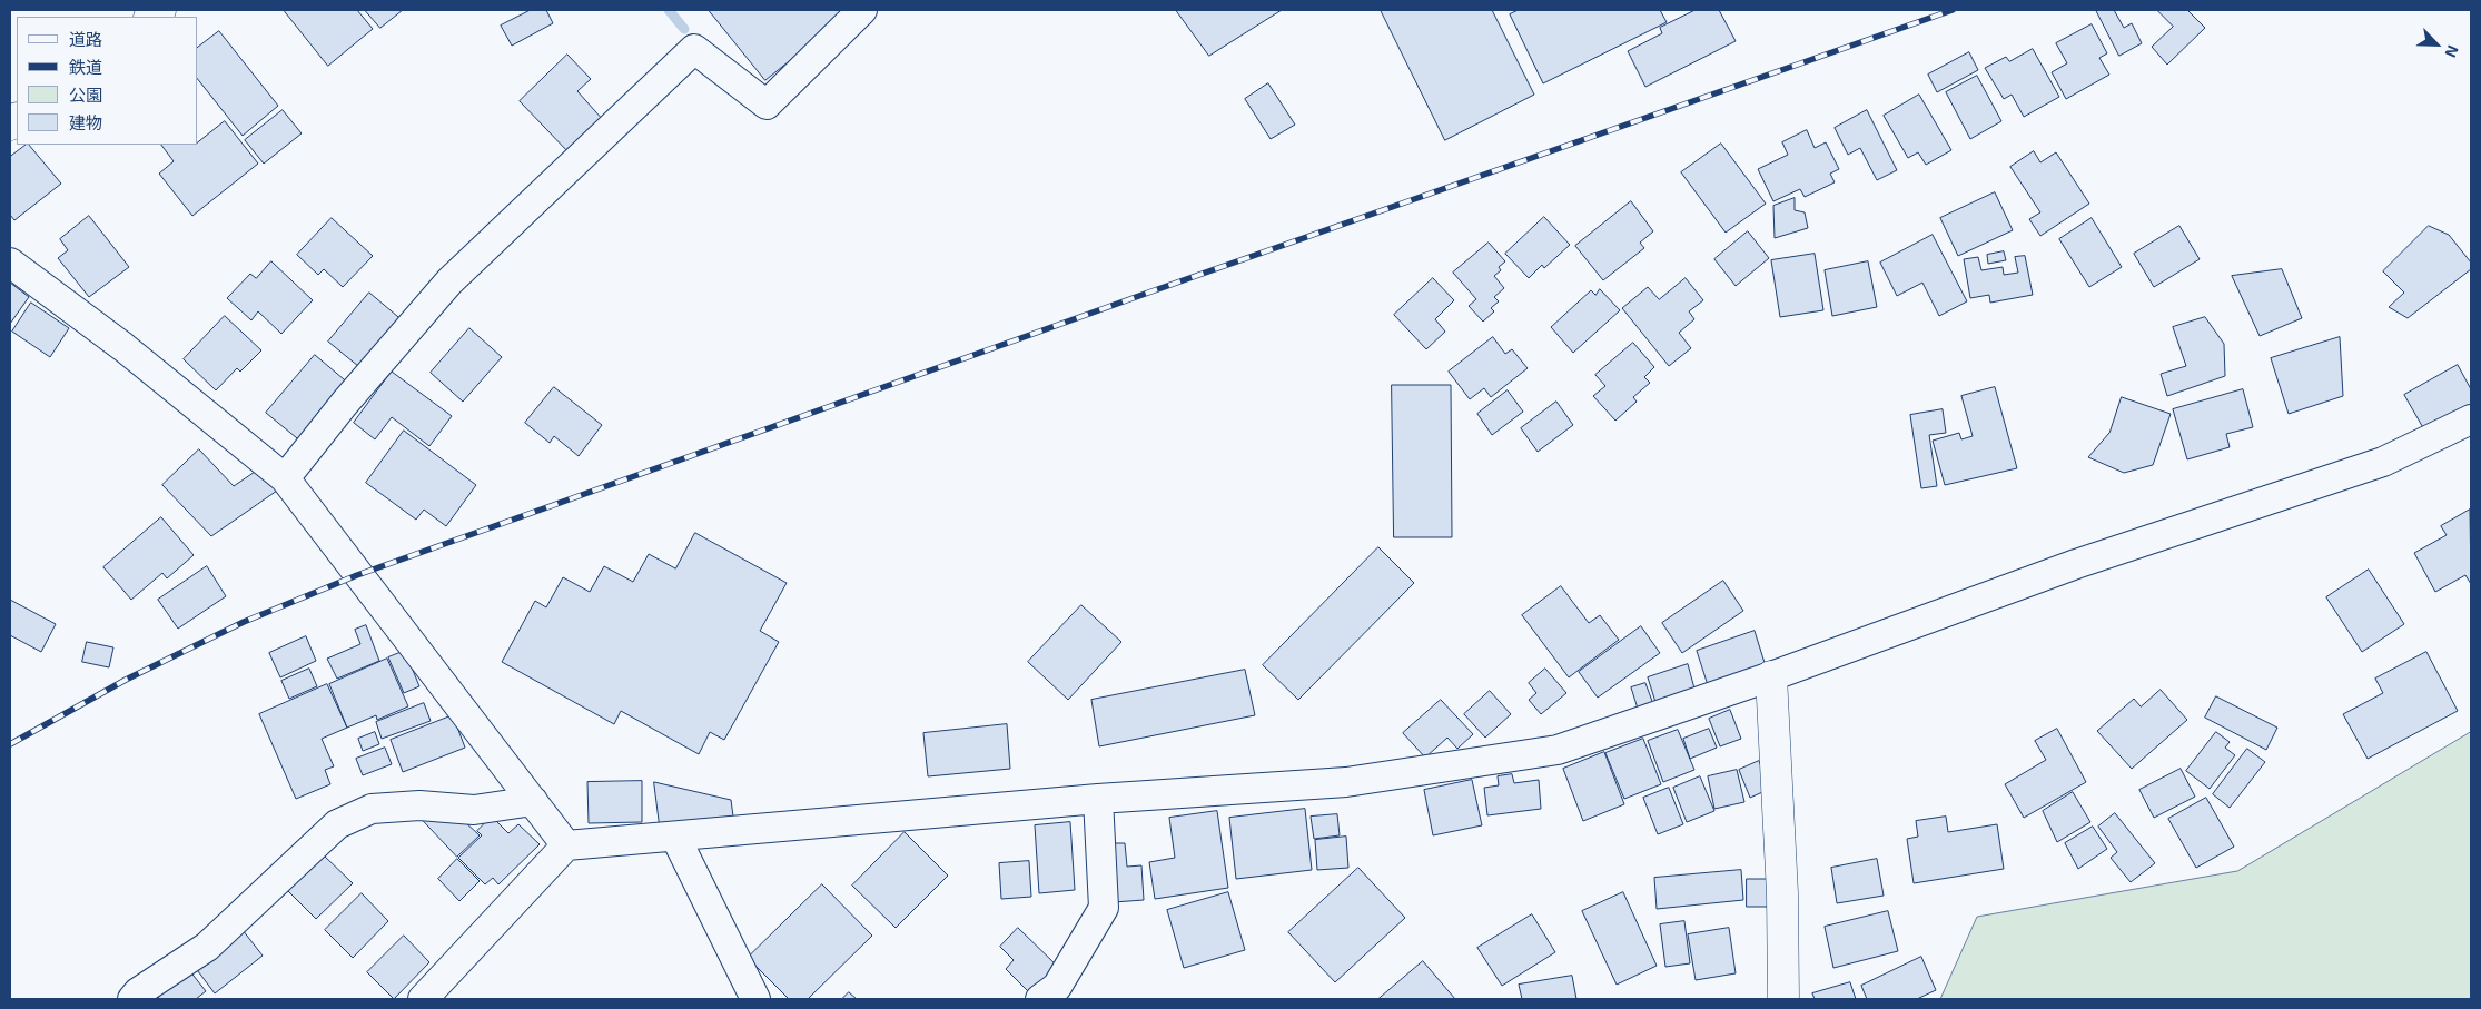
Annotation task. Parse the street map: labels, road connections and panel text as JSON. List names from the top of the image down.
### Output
{
  "legend": [
    "道路",
    "鉄道",
    "公園",
    "建物"
  ],
  "north": "bottom right"
}
